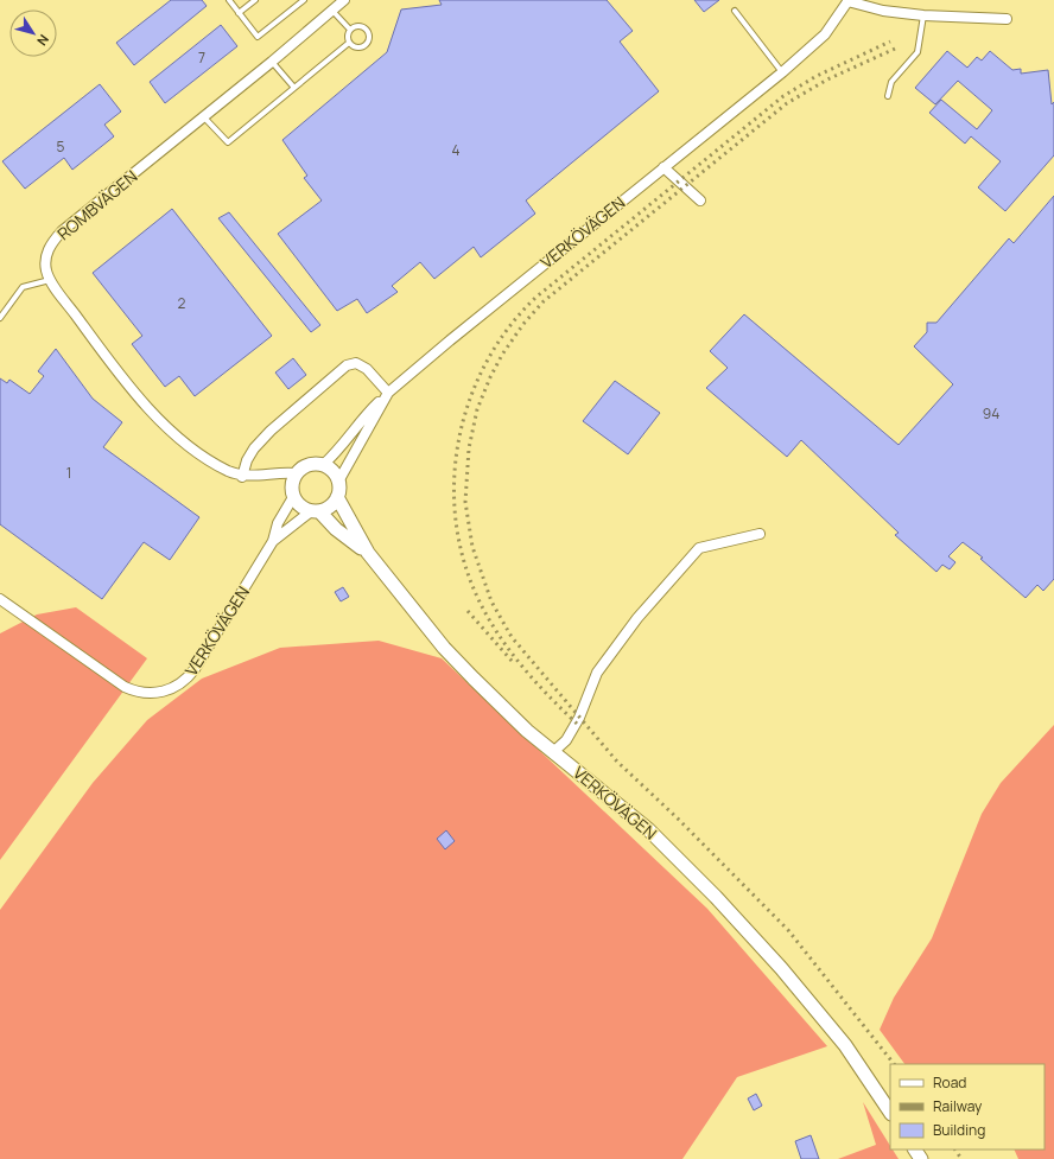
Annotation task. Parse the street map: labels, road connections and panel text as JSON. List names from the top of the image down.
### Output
{
  "streets": {
    "main road": ["VERKÖVÄGEN"],
    "street": ["ROMBVÄGEN"]
  },
  "house_numbers": [
    "7",
    "5",
    "4",
    "2",
    "94",
    "1"
  ],
  "legend": ["Road", "Railway", "Building"],
  "north": "bottom right"
}
